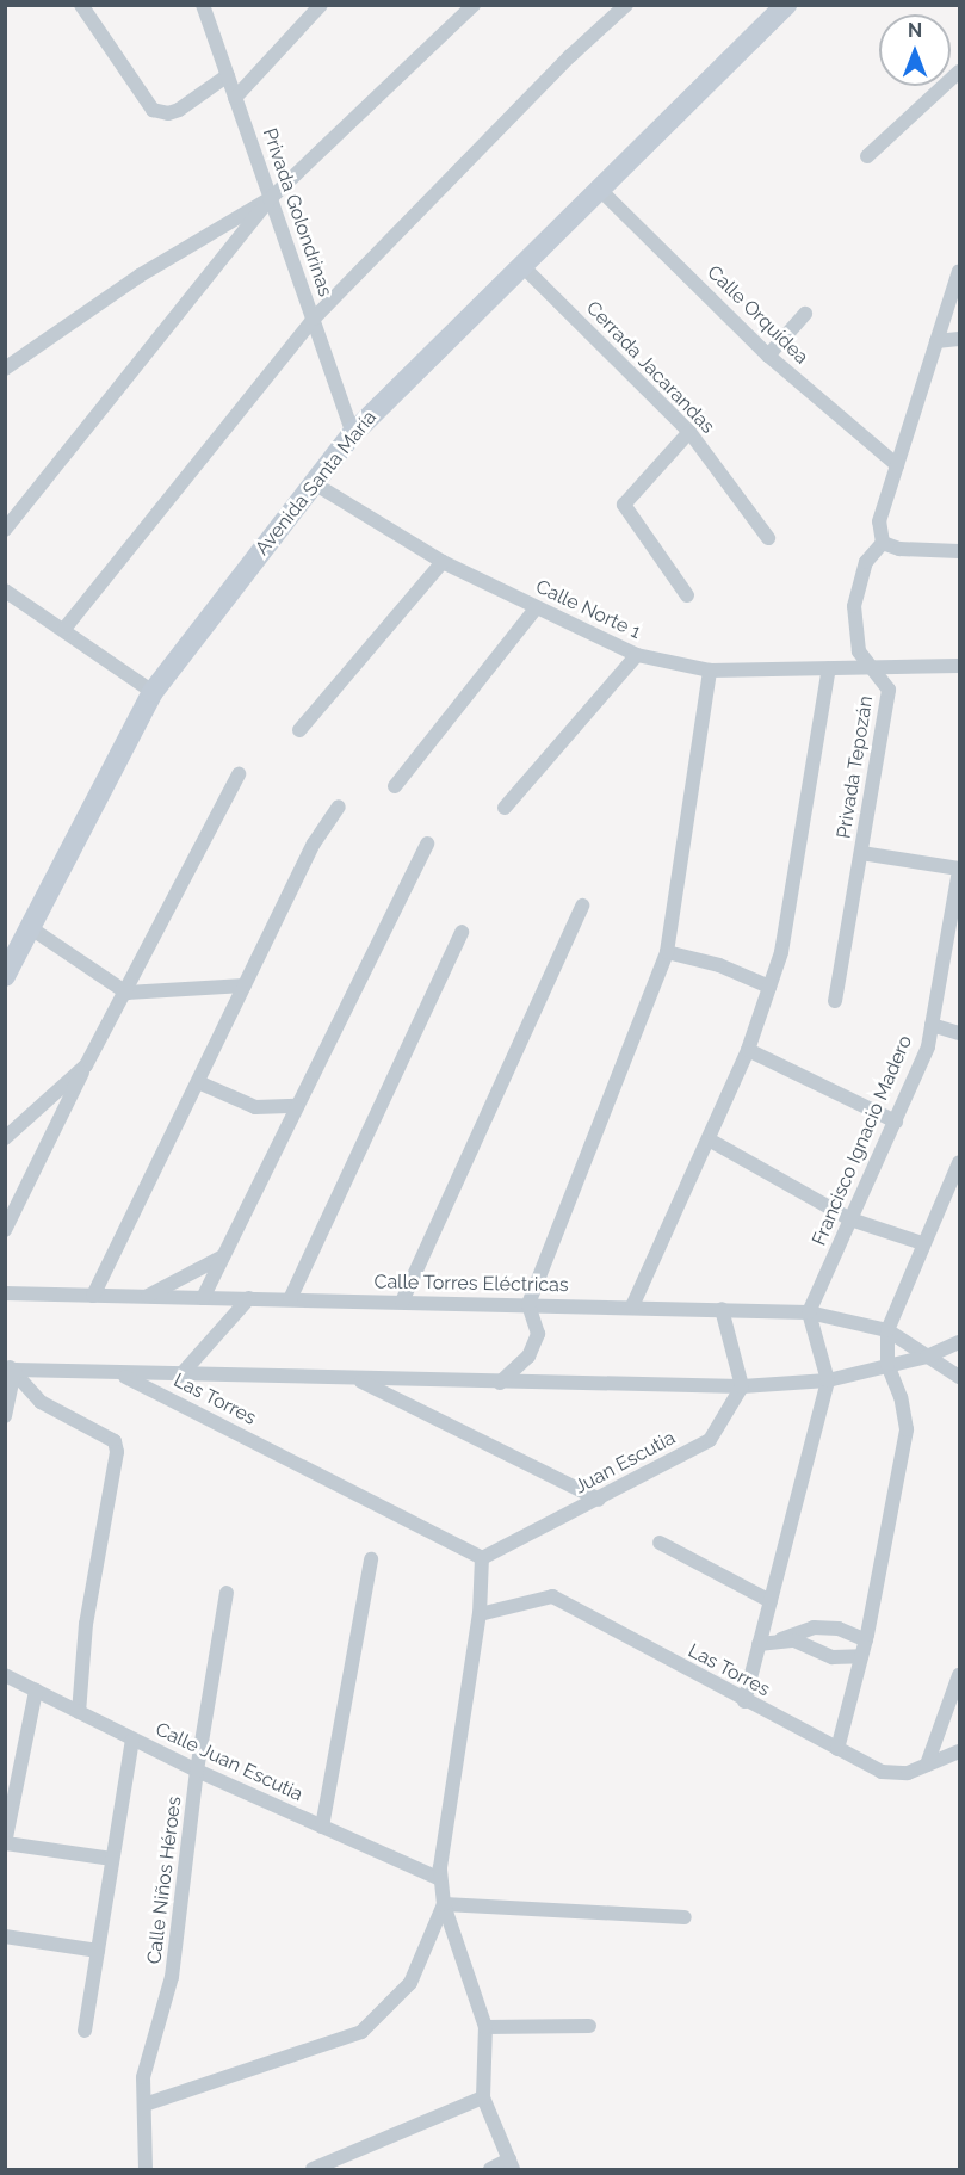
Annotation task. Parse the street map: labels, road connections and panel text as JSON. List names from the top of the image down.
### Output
{
  "streets": {
    "main road": ["Avenida Santa María"],
    "street": [
      "Privada Golondrinas",
      "Calle Orquídea",
      "Cerrada Jacarandas",
      "Calle Norte 1",
      "Privada Tepozán",
      "Francisco Ignacio Madero",
      "Calle Torres Eléctricas",
      "Las Torres",
      "Juan Escutia",
      "Calle Juan Escutia",
      "Calle Niños Héroes"
    ]
  },
  "crossings": [
    ["Privada Golondrinas", "Avenida Santa María"],
    ["Calle Orquídea", "Avenida Santa María"],
    ["Cerrada Jacarandas", "Avenida Santa María"],
    ["Avenida Santa María", "Calle Norte 1"],
    ["Calle Norte 1", "Privada Tepozán"],
    ["Francisco Ignacio Madero", "Calle Torres Eléctricas"],
    ["Las Torres", "Juan Escutia"],
    ["Calle Juan Escutia", "Calle Niños Héroes"]
  ],
  "north": "top"
}
